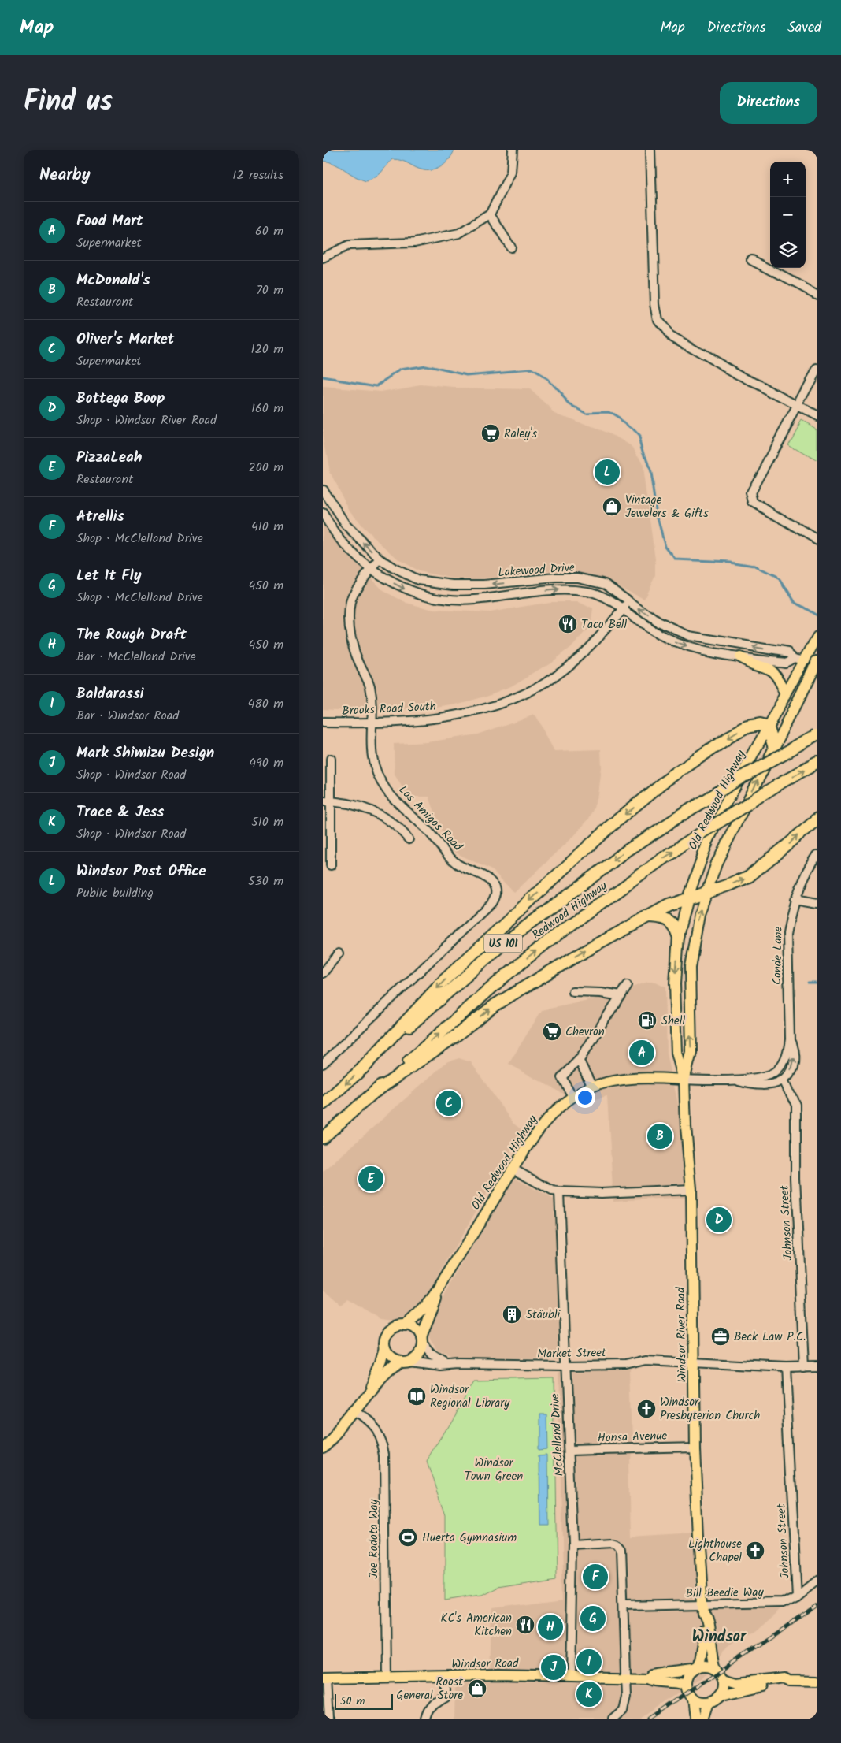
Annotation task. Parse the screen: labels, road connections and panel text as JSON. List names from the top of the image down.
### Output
{
  "streets": {
    "highway": ["Redwood Highway", "US 101"],
    "main road": ["Old Redwood Highway", "Windsor River Road", "Windsor Road"],
    "street": [
      "Lakewood Drive",
      "Brooks Road South",
      "Los Amigos Road",
      "Conde Lane",
      "Johnson Street",
      "Market Street",
      "McClelland Drive",
      "Honsa Avenue",
      "Joe Rodota Way",
      "Bill Beedie Way"
    ]
  },
  "crossings": [
    ["Lakewood Drive", "Brooks Road South"],
    ["Lakewood Drive", "Old Redwood Highway"],
    ["Lakewood Drive", "Los Amigos Road"],
    ["Brooks Road South", "Los Amigos Road"],
    ["Old Redwood Highway", "Conde Lane"],
    ["Old Redwood Highway", "Windsor River Road"],
    ["Old Redwood Highway", "Market Street"],
    ["Conde Lane", "Johnson Street"],
    ["Conde Lane", "Windsor River Road"],
    ["Johnson Street", "Market Street"],
    ["Johnson Street", "Bill Beedie Way"],
    ["Windsor River Road", "Market Street"],
    ["Windsor River Road", "Honsa Avenue"],
    ["Windsor River Road", "Bill Beedie Way"],
    ["Windsor River Road", "Windsor Road"],
    ["Market Street", "McClelland Drive"],
    ["McClelland Drive", "Honsa Avenue"],
    ["McClelland Drive", "Windsor Road"],
    ["Joe Rodota Way", "Windsor Road"]
  ],
  "districts": ["Windsor"],
  "parks": ["Windsor Town Green"],
  "places": {
    "supermarket": ["Raley's", "Chevron"],
    "shop": ["Vintage Jewelers & Gifts", "Roost General Store"],
    "restaurant": ["Taco Bell", "KC's American Kitchen"],
    "fuel station": ["Shell"],
    "building": ["Stäubli"],
    "office": ["Beck Law P.C."],
    "library": ["Windsor Regional Library"],
    "church": ["Windsor Presbyterian Church", "Lighthouse Chapel"],
    "sports": ["Huerta Gymnasium"]
  },
  "scale_bar": "50 m",
  "page": {
    "header": "Map",
    "nav": ["Map", "Directions", "Saved"],
    "title": "Find us",
    "buttons": "Directions",
    "heading": ["Nearby", "12 results"],
    "map_buttons": ["+", "−"],
    "list": [
      {
        "mark": "A",
        "name": "Food Mart",
        "note": "Supermarket",
        "value": "60 m"
      },
      {
        "mark": "B",
        "name": "McDonald's",
        "note": "Restaurant",
        "value": "70 m"
      },
      {
        "mark": "C",
        "name": "Oliver's Market",
        "note": "Supermarket",
        "value": "120 m"
      },
      {
        "mark": "D",
        "name": "Bottega Boop",
        "note": "Shop · Windsor River Road",
        "value": "160 m"
      },
      {
        "mark": "E",
        "name": "PizzaLeah",
        "note": "Restaurant",
        "value": "200 m"
      },
      {
        "mark": "F",
        "name": "Atrellis",
        "note": "Shop · McClelland Drive",
        "value": "410 m"
      },
      {
        "mark": "G",
        "name": "Let It Fly",
        "note": "Shop · McClelland Drive",
        "value": "450 m"
      },
      {
        "mark": "H",
        "name": "The Rough Draft",
        "note": "Bar · McClelland Drive",
        "value": "450 m"
      },
      {
        "mark": "I",
        "name": "Baldarassi",
        "note": "Bar · Windsor Road",
        "value": "480 m"
      },
      {
        "mark": "J",
        "name": "Mark Shimizu Design",
        "note": "Shop · Windsor Road",
        "value": "490 m"
      },
      {
        "mark": "K",
        "name": "Trace & Jess",
        "note": "Shop · Windsor Road",
        "value": "510 m"
      },
      {
        "mark": "L",
        "name": "Windsor Post Office",
        "note": "Public building",
        "value": "530 m"
      }
    ],
    "pins": [
      "L",
      "A",
      "C",
      "B",
      "E",
      "D",
      "F",
      "G",
      "H",
      "I",
      "J",
      "K"
    ],
    "scale": "50 m"
  }
}
